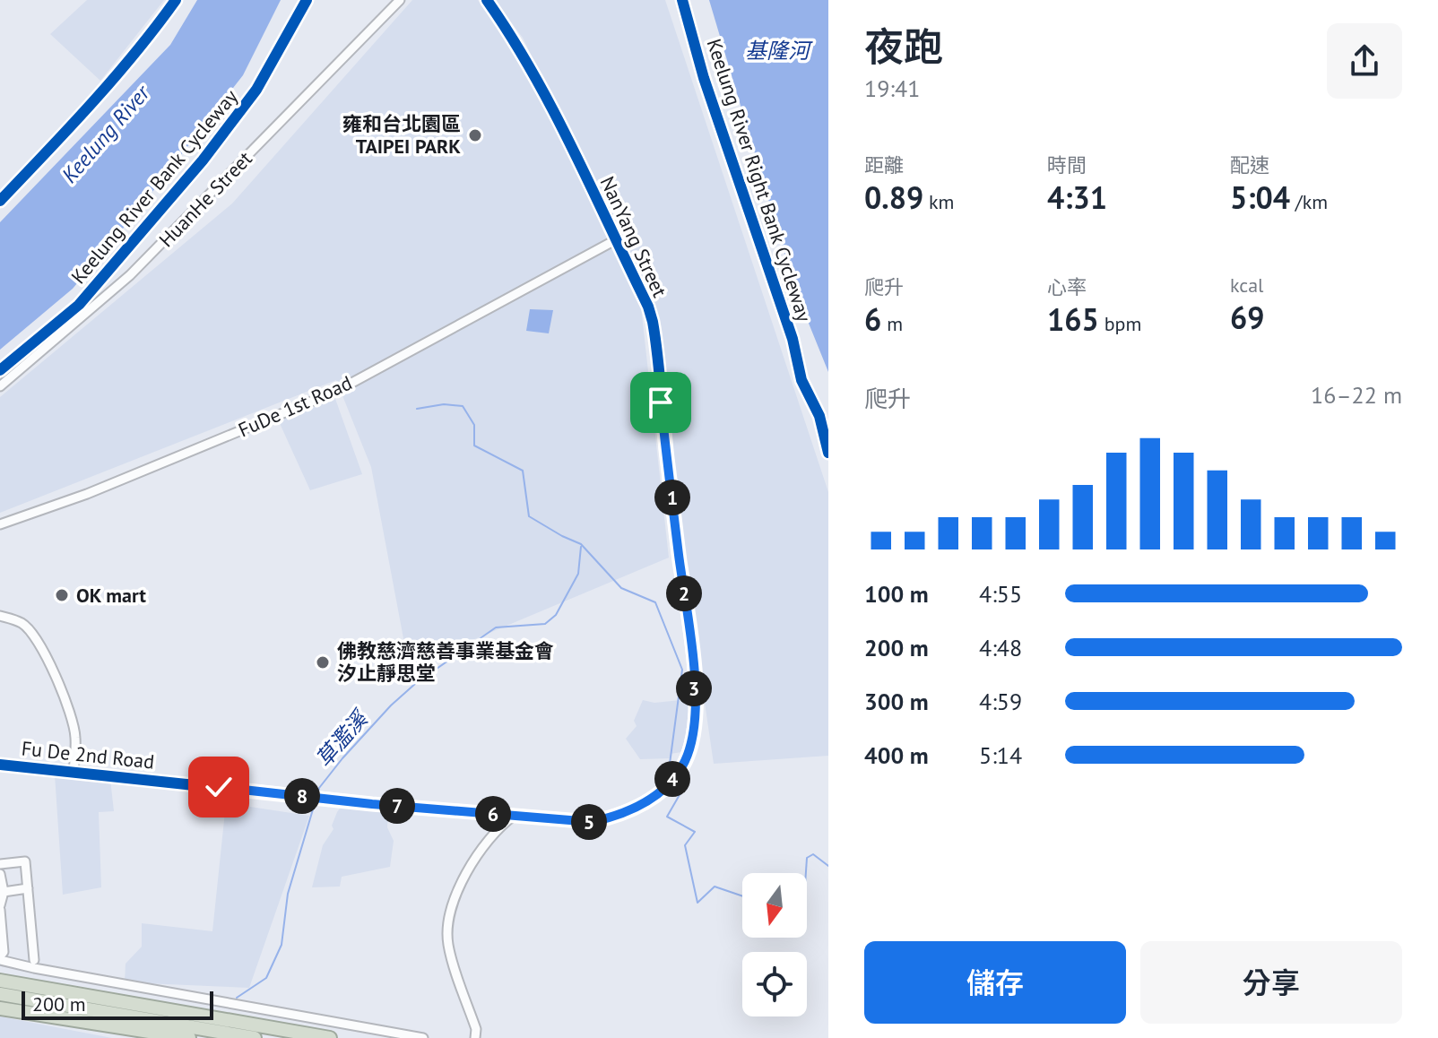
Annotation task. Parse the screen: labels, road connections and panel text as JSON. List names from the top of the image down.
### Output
{
  "streets": {
    "street": [
      "HuanHe Street",
      "NanYang Street",
      "FuDe 1st Road",
      "Fu De 2nd Road"
    ],
    "cycle path": ["Keelung River Right Bank Cycleway", "Keelung River Bank Cycleway"]
  },
  "crossings": [
    ["NanYang Street", "FuDe 1st Road"],
    ["NanYang Street", "Fu De 2nd Road"]
  ],
  "water": ["基隆河", "Keelung River", "草濫溪"],
  "places": ["雍和台北園區 TAIPEI PARK", "OK mart", "佛教慈濟慈善事業基金會 汐止靜思堂"],
  "scale_bar": "200 m",
  "north": "bottom",
  "page": {
    "heading": ["夜跑", "19:41"],
    "stats": [
      ["距離", "0.89 km"],
      ["時間", "4:31"],
      ["配速", "5:04 /km"],
      ["爬升", "6 m"],
      ["心率", "165 bpm"],
      ["kcal", "69"]
    ],
    "chart": ["爬升", "16–22 m"],
    "pins": [
      "1",
      "2",
      "3",
      "4",
      "8",
      "7",
      "6",
      "5"
    ],
    "list": [
      {
        "name": "100 m",
        "note": "4:55"
      },
      {
        "name": "200 m",
        "note": "4:48"
      },
      {
        "name": "300 m",
        "note": "4:59"
      },
      {
        "name": "400 m",
        "note": "5:14"
      }
    ],
    "buttons": ["儲存", "分享"],
    "scale": "200 m"
  }
}
